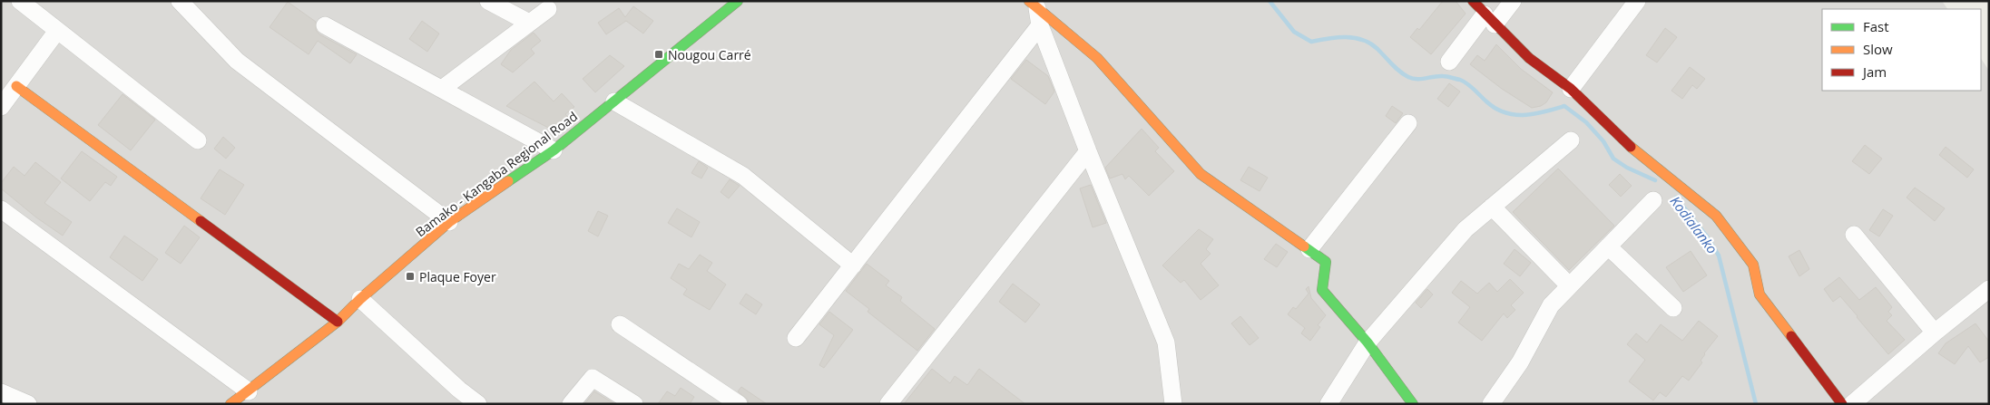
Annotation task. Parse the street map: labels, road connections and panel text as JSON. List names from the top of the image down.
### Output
{
  "streets": {
    "street": ["Bamako - Kangaba Regional Road"]
  },
  "water": ["Kodialanko"],
  "places": {
    "transit": ["Nougou Carré", "Plaque Foyer"]
  },
  "legend": ["Fast", "Slow", "Jam"]
}
